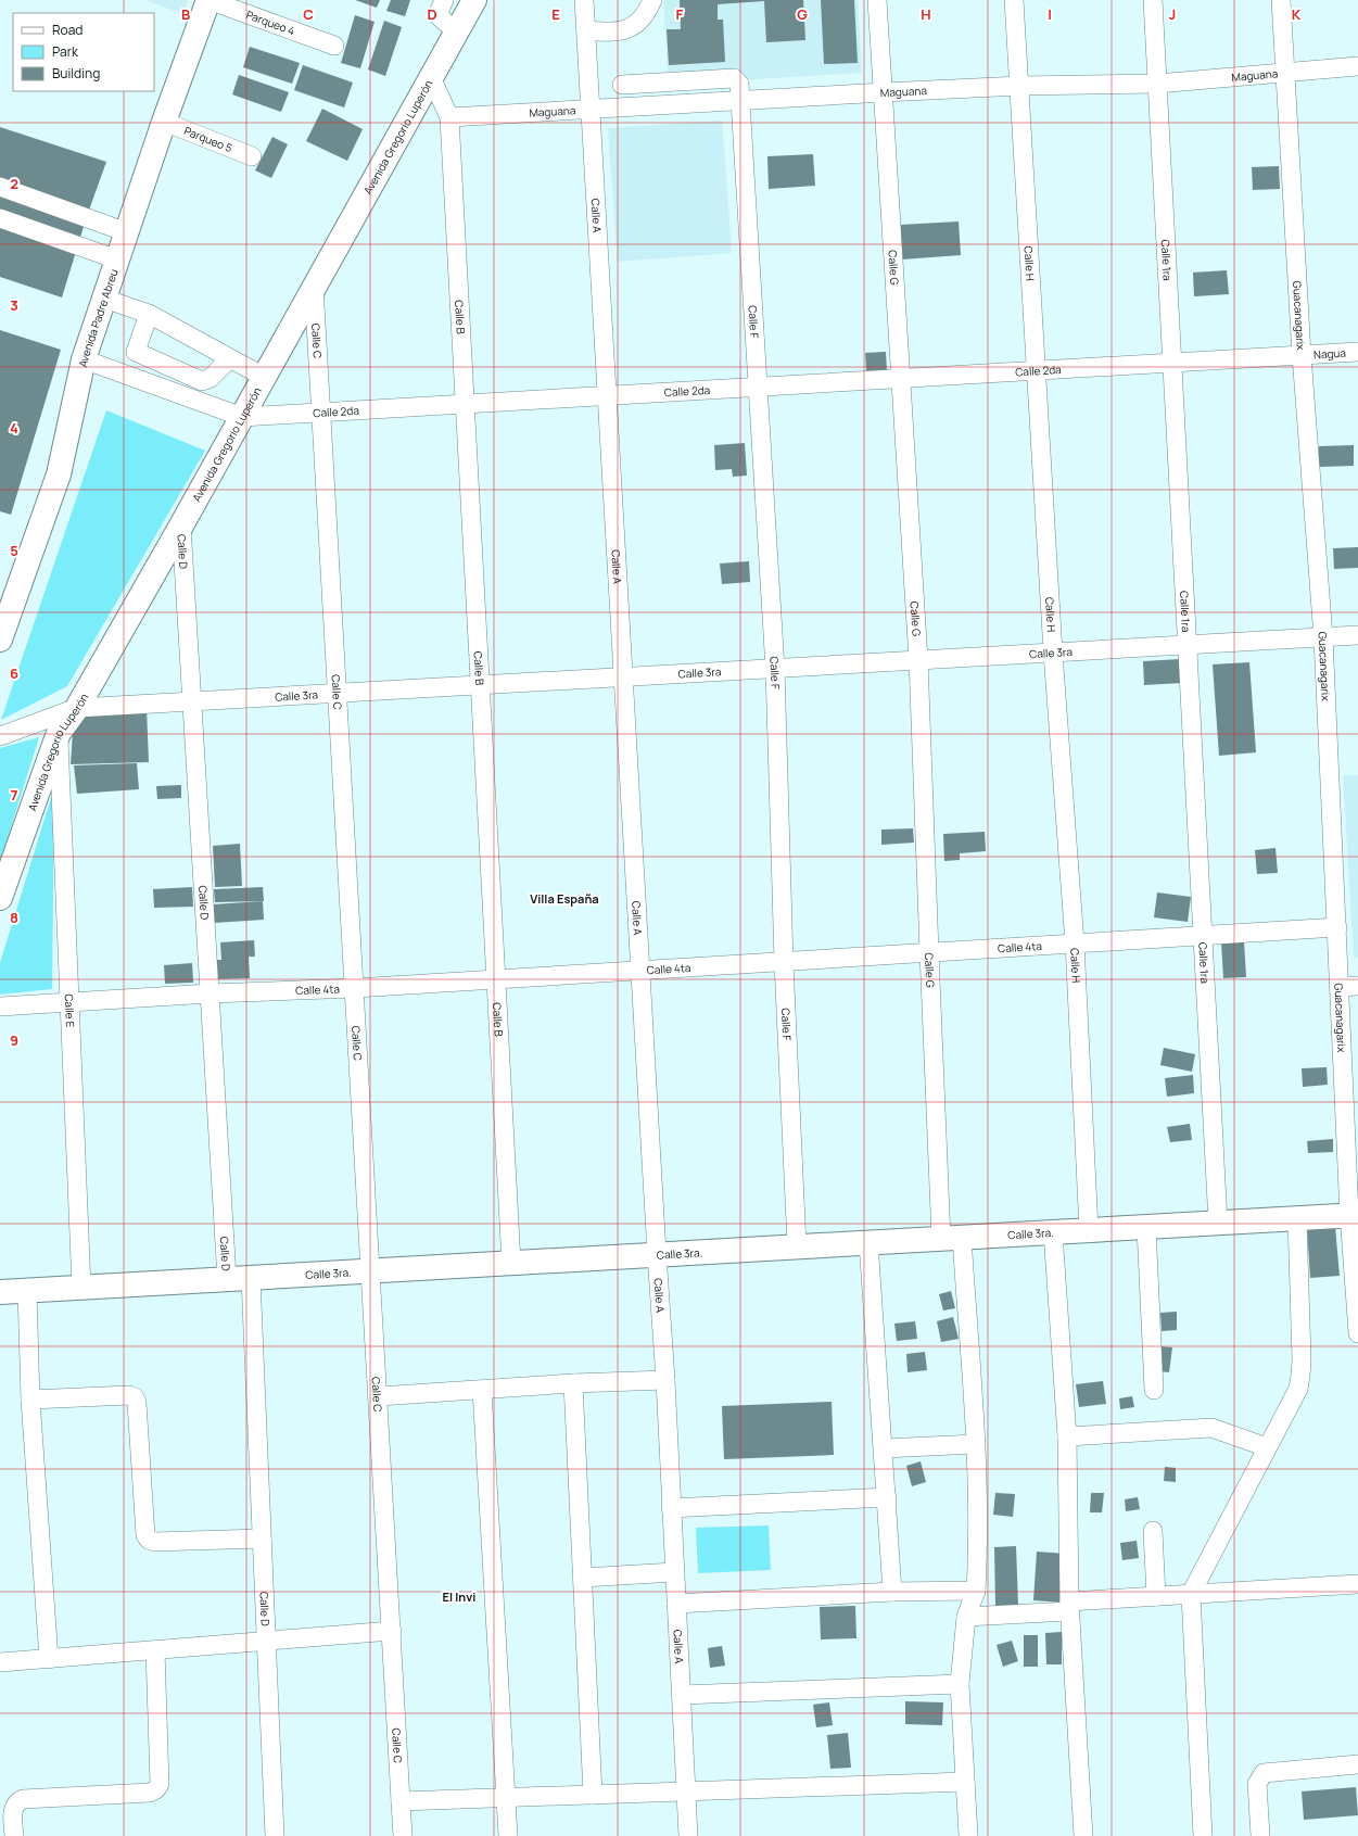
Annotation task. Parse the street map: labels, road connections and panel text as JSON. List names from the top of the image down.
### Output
{
  "streets": {
    "main road": ["Avenida Gregorio Luperón", "Avenida Padre Abreu", "Calle 3ra."],
    "street": [
      "Parqueo 4",
      "Maguana",
      "Parqueo 5",
      "Calle A",
      "Calle 1ra",
      "Calle H",
      "Calle G",
      "Guacanagarix",
      "Calle B",
      "Calle F",
      "Calle C",
      "Nagua",
      "Calle 2da",
      "Calle D",
      "Calle 3ra",
      "Calle 4ta",
      "Calle E"
    ]
  },
  "crossings": [
    ["Parqueo 4", "Avenida Padre Abreu"],
    ["Maguana", "Calle A"],
    ["Maguana", "Calle 1ra"],
    ["Maguana", "Calle H"],
    ["Maguana", "Calle G"],
    ["Maguana", "Guacanagarix"],
    ["Maguana", "Calle B"],
    ["Maguana", "Calle F"],
    ["Avenida Gregorio Luperón", "Calle B"],
    ["Avenida Gregorio Luperón", "Calle C"],
    ["Avenida Gregorio Luperón", "Calle 2da"],
    ["Avenida Gregorio Luperón", "Calle D"],
    ["Avenida Gregorio Luperón", "Calle 3ra"],
    ["Avenida Gregorio Luperón", "Calle E"],
    ["Parqueo 5", "Avenida Padre Abreu"],
    ["Calle A", "Calle 2da"],
    ["Calle A", "Calle 3ra"],
    ["Calle A", "Calle 4ta"],
    ["Calle A", "Calle 3ra."],
    ["Calle 1ra", "Calle 2da"],
    ["Calle 1ra", "Calle 3ra"],
    ["Calle 1ra", "Calle 4ta"],
    ["Calle 1ra", "Calle 3ra."],
    ["Calle H", "Calle 2da"],
    ["Calle H", "Calle 3ra"],
    ["Calle H", "Calle 4ta"],
    ["Calle H", "Calle 3ra."],
    ["Calle G", "Calle 2da"],
    ["Calle G", "Calle 3ra"],
    ["Calle G", "Calle 4ta"],
    ["Calle G", "Calle 3ra."],
    ["Guacanagarix", "Nagua"],
    ["Guacanagarix", "Calle 2da"],
    ["Guacanagarix", "Calle 3ra"],
    ["Guacanagarix", "Calle 4ta"],
    ["Guacanagarix", "Calle 3ra."],
    ["Calle B", "Calle 2da"],
    ["Calle B", "Calle 3ra"],
    ["Calle B", "Calle 4ta"],
    ["Calle B", "Calle 3ra."],
    ["Avenida Padre Abreu", "Calle 2da"],
    ["Calle F", "Calle 2da"],
    ["Calle F", "Calle 3ra"],
    ["Calle F", "Calle 4ta"],
    ["Calle F", "Calle 3ra."],
    ["Calle C", "Calle 2da"],
    ["Calle C", "Calle 3ra"],
    ["Calle C", "Calle 4ta"],
    ["Calle C", "Calle 3ra."],
    ["Nagua", "Calle 2da"],
    ["Calle D", "Calle 3ra"],
    ["Calle D", "Calle 4ta"],
    ["Calle D", "Calle 3ra."],
    ["Calle 4ta", "Calle E"],
    ["Calle E", "Calle 3ra."]
  ],
  "districts": ["Villa España", "El Invi"],
  "legend": ["Road", "Park", "Building"],
  "grid": {
    "columns": [
      "B",
      "C",
      "D",
      "E",
      "F",
      "G",
      "H",
      "I",
      "J",
      "K"
    ],
    "rows": [
      "2",
      "3",
      "4",
      "5",
      "6",
      "7",
      "8",
      "9"
    ]
  }
}
